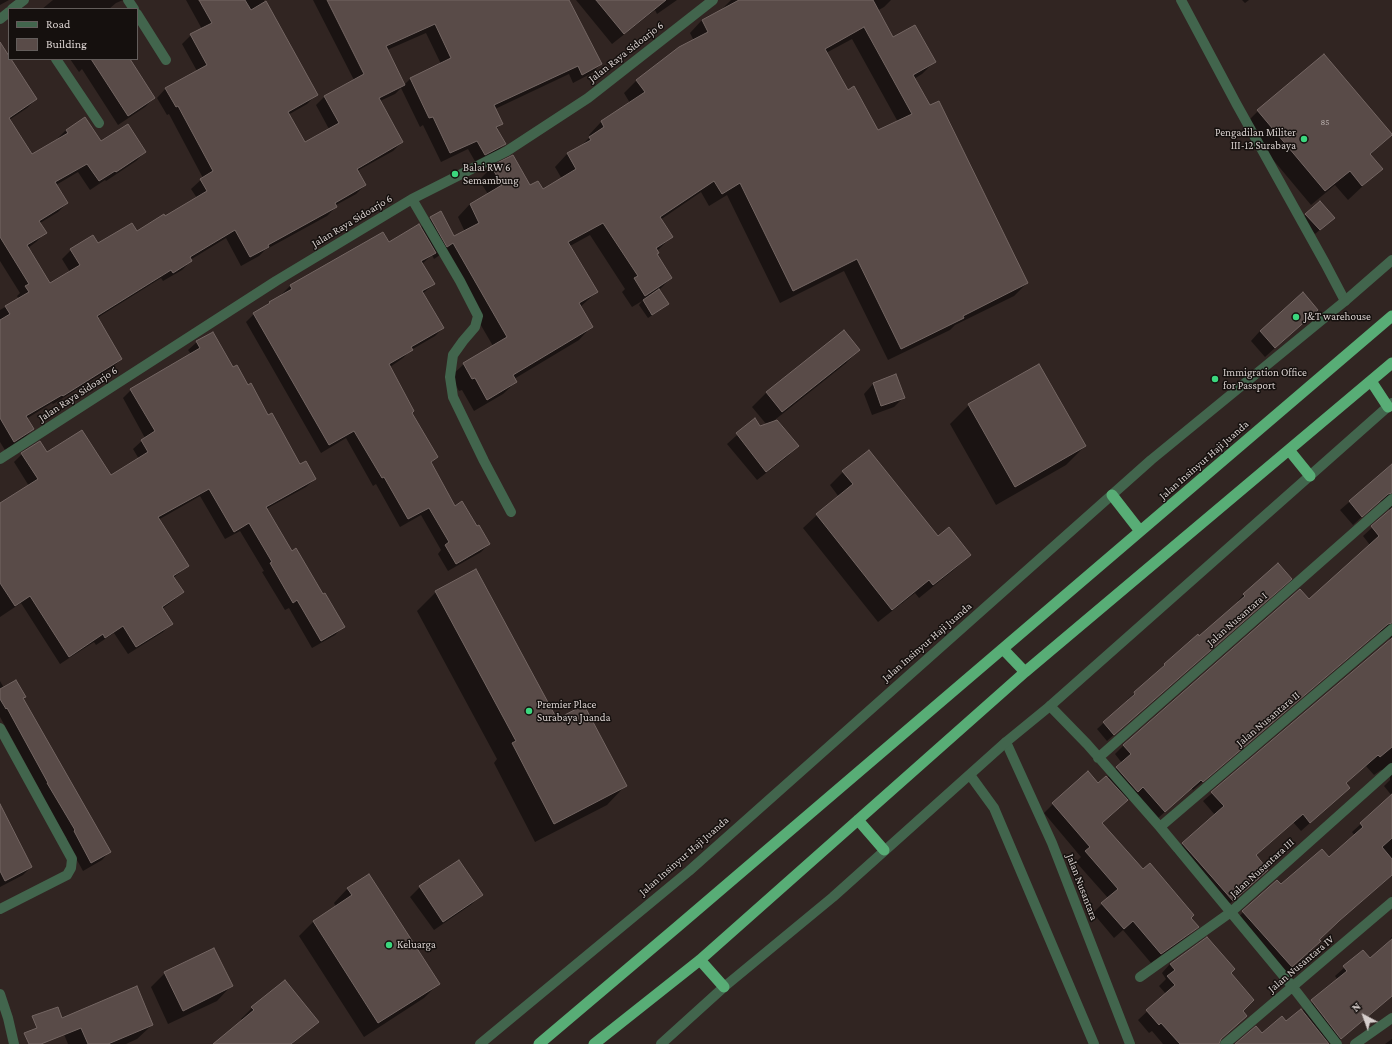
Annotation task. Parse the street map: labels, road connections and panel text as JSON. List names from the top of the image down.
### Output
{
  "streets": {
    "highway": ["Jalan Insinyur Haji Juanda"],
    "street": [
      "Jalan Raya Sidoarjo 6",
      "Jalan Nusantara I",
      "Jalan Nusantara II",
      "Jalan Nusantara III",
      "Jalan Nusantara",
      "Jalan Nusantara IV"
    ]
  },
  "places": [
    "Pengadilan Militer III-12 Surabaya",
    "Balai RW 6 Semambung",
    "J&T warehouse",
    "Immigration Office for Passport",
    "Premier Place Surabaya Juanda",
    "Keluarga"
  ],
  "house_numbers": ["85"],
  "legend": ["Road", "Building"],
  "north": "top left"
}
